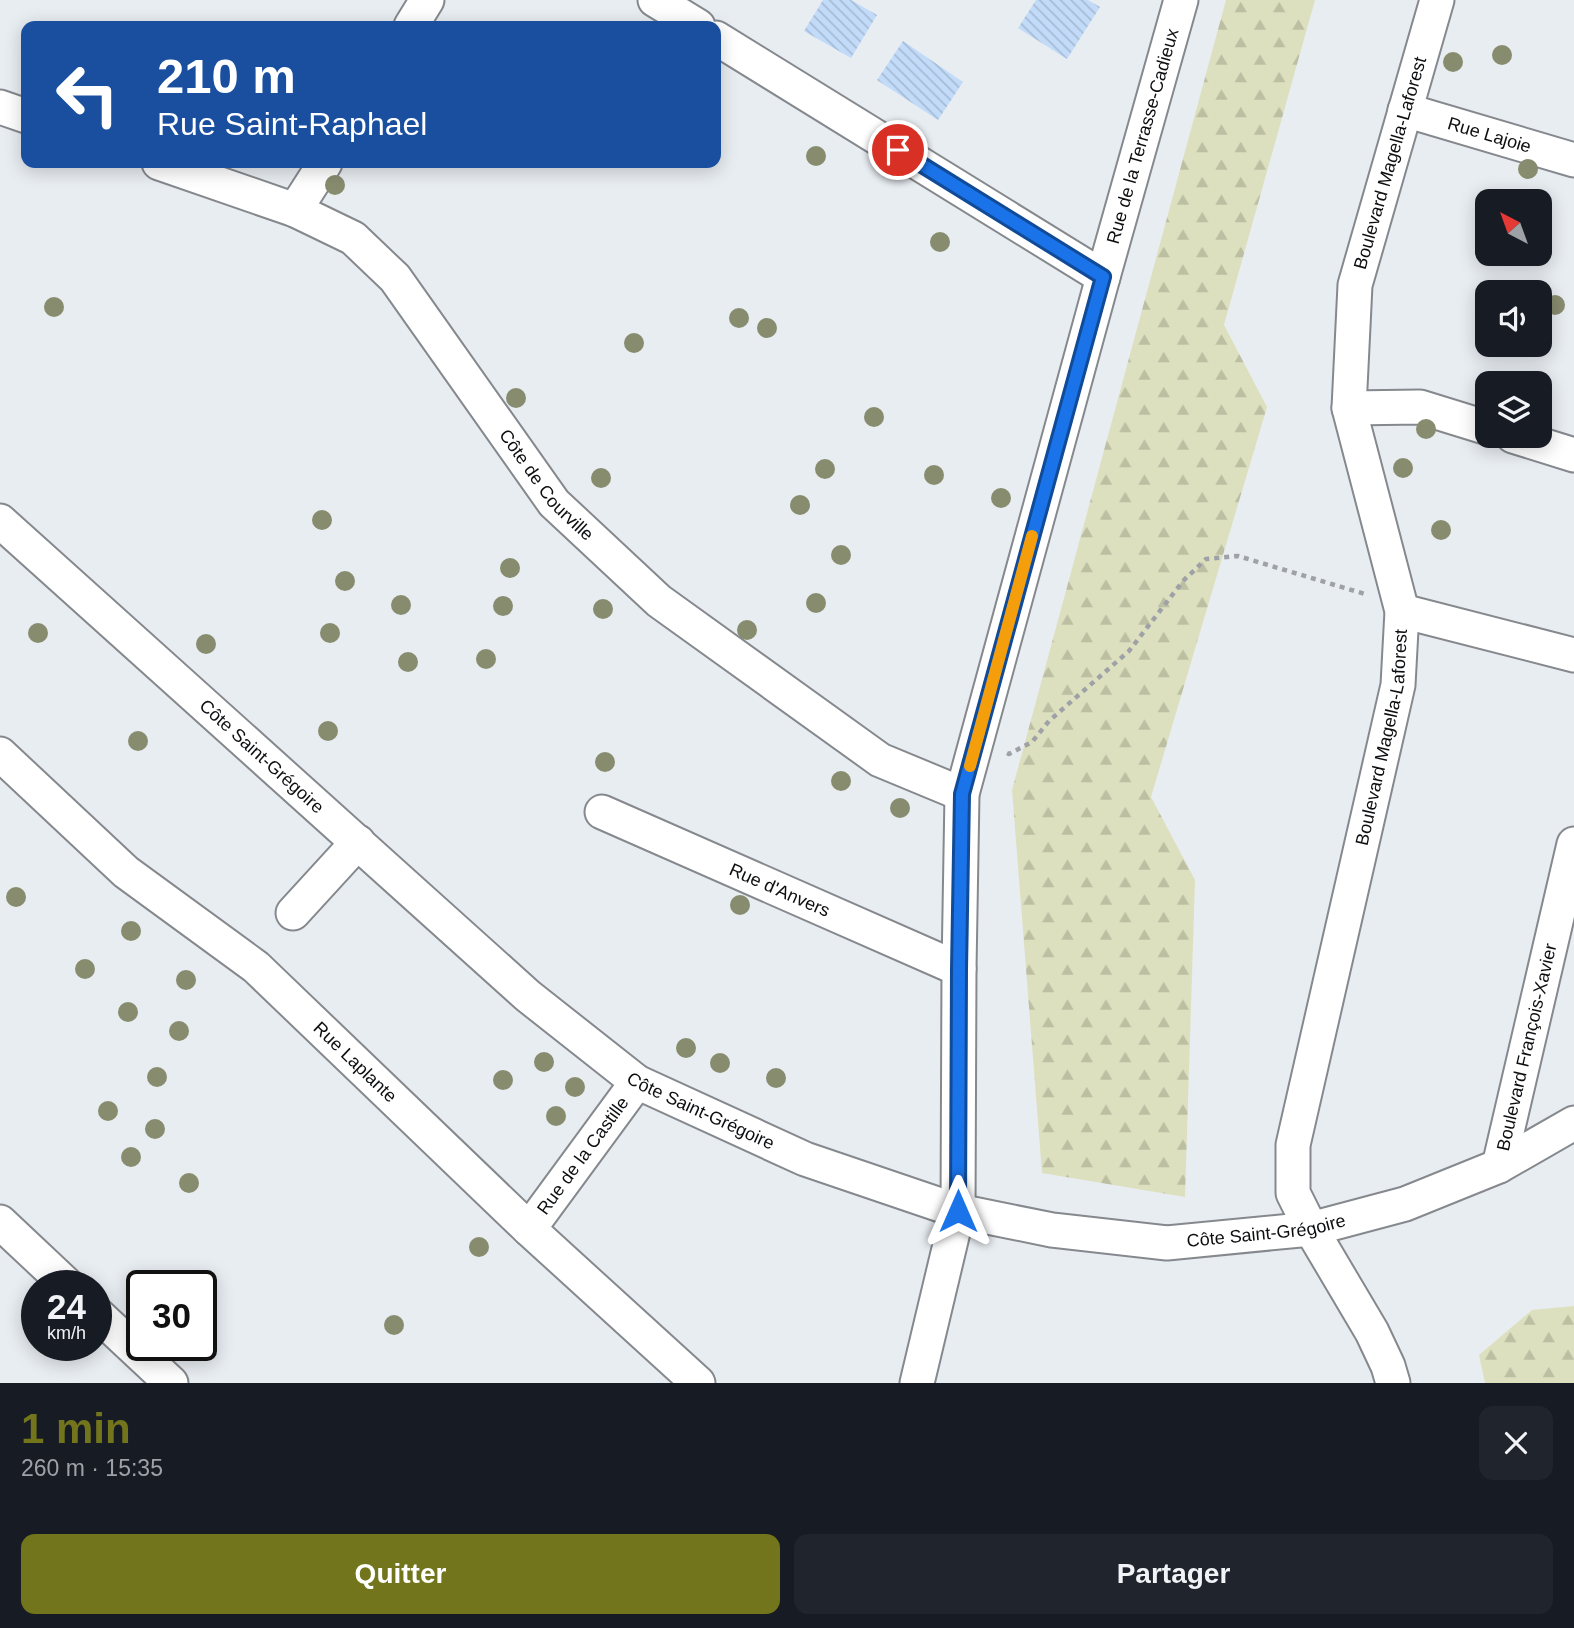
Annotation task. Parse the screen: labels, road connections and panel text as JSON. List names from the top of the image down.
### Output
{
  "streets": {
    "street": [
      "Rue Lajoie",
      "Rue de la Terrasse-Cadieux",
      "Boulevard Magella-Laforest",
      "Côte de Courville",
      "Côte Saint-Grégoire",
      "Rue d'Anvers",
      "Boulevard François-Xavier",
      "Rue Laplante",
      "Rue de la Castille"
    ]
  },
  "crossings": [
    ["Rue Lajoie", "Boulevard Magella-Laforest"],
    ["Rue de la Terrasse-Cadieux", "Côte de Courville"],
    ["Rue de la Terrasse-Cadieux", "Côte Saint-Grégoire"],
    ["Rue de la Terrasse-Cadieux", "Rue d'Anvers"],
    ["Boulevard Magella-Laforest", "Côte Saint-Grégoire"],
    ["Côte Saint-Grégoire", "Boulevard François-Xavier"],
    ["Côte Saint-Grégoire", "Rue de la Castille"],
    ["Rue Laplante", "Rue de la Castille"]
  ],
  "north": "top left",
  "page": {
    "turn": ["210 m", "Rue Saint-Raphael"],
    "speed": "24 km/h",
    "limit": "30",
    "heading": ["1 min", "260 m · 15:35"],
    "buttons": ["Quitter", "Partager"]
  }
}
